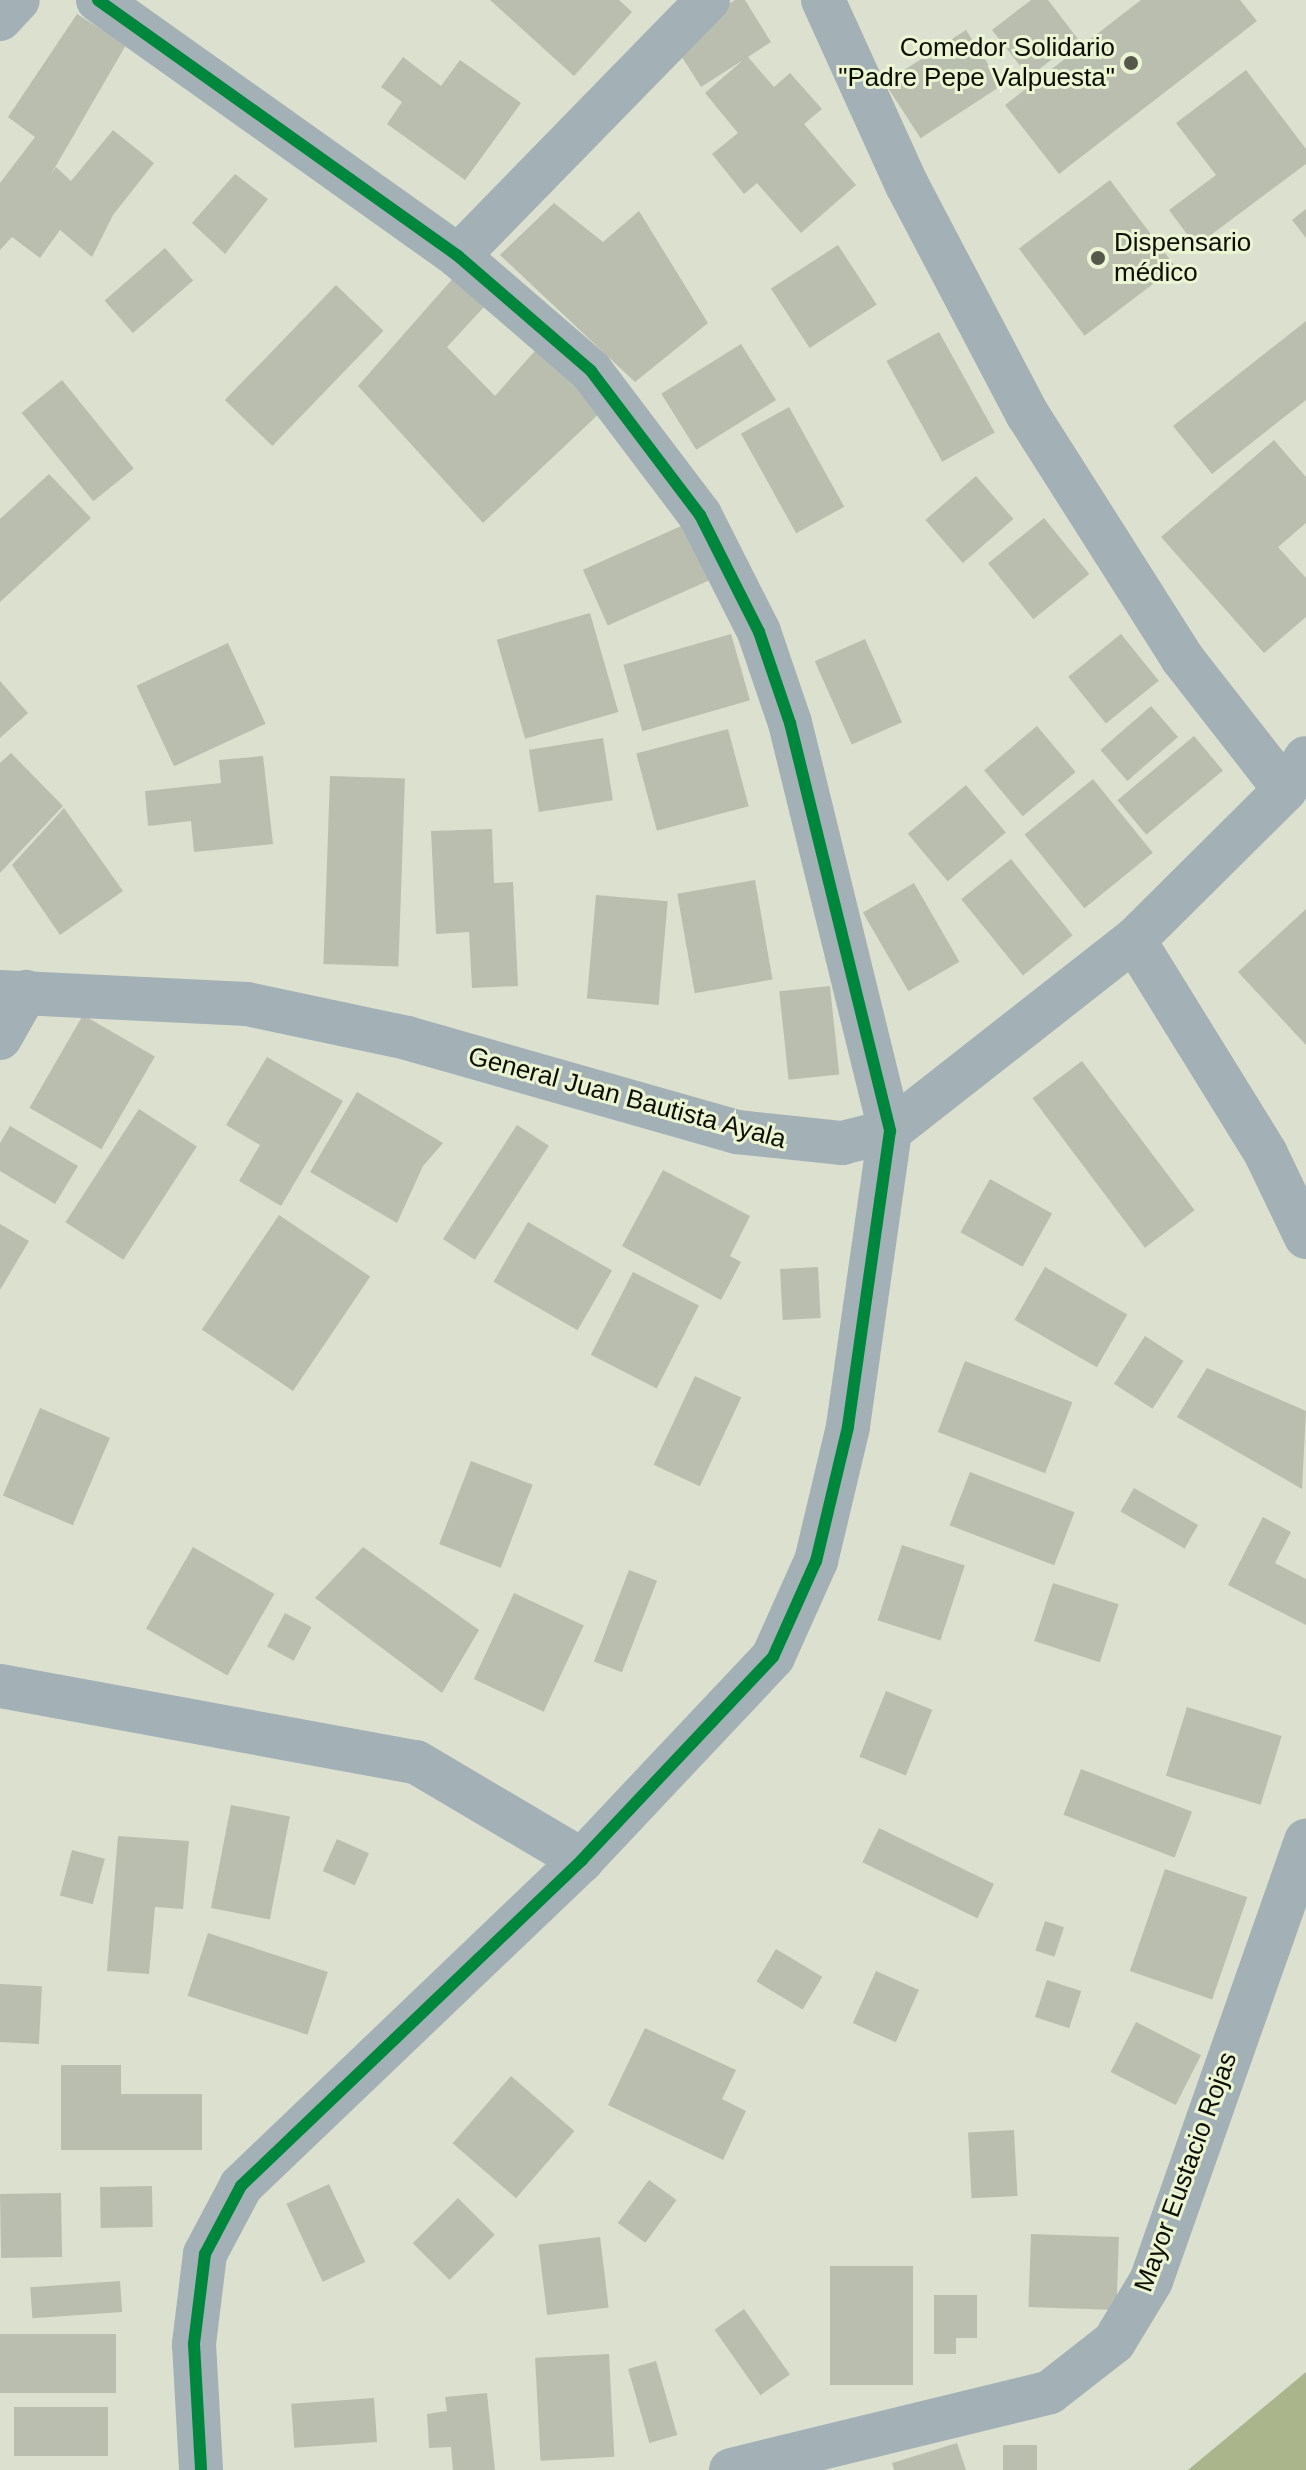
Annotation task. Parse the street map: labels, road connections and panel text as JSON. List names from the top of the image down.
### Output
{
  "streets": {
    "street": ["General Juan Bautista Ayala", "Mayor Eustacio Rojas"]
  },
  "places": ["Comedor Solidario \"Padre Pepe Valpuesta\"", "Dispensario médico"]
}
